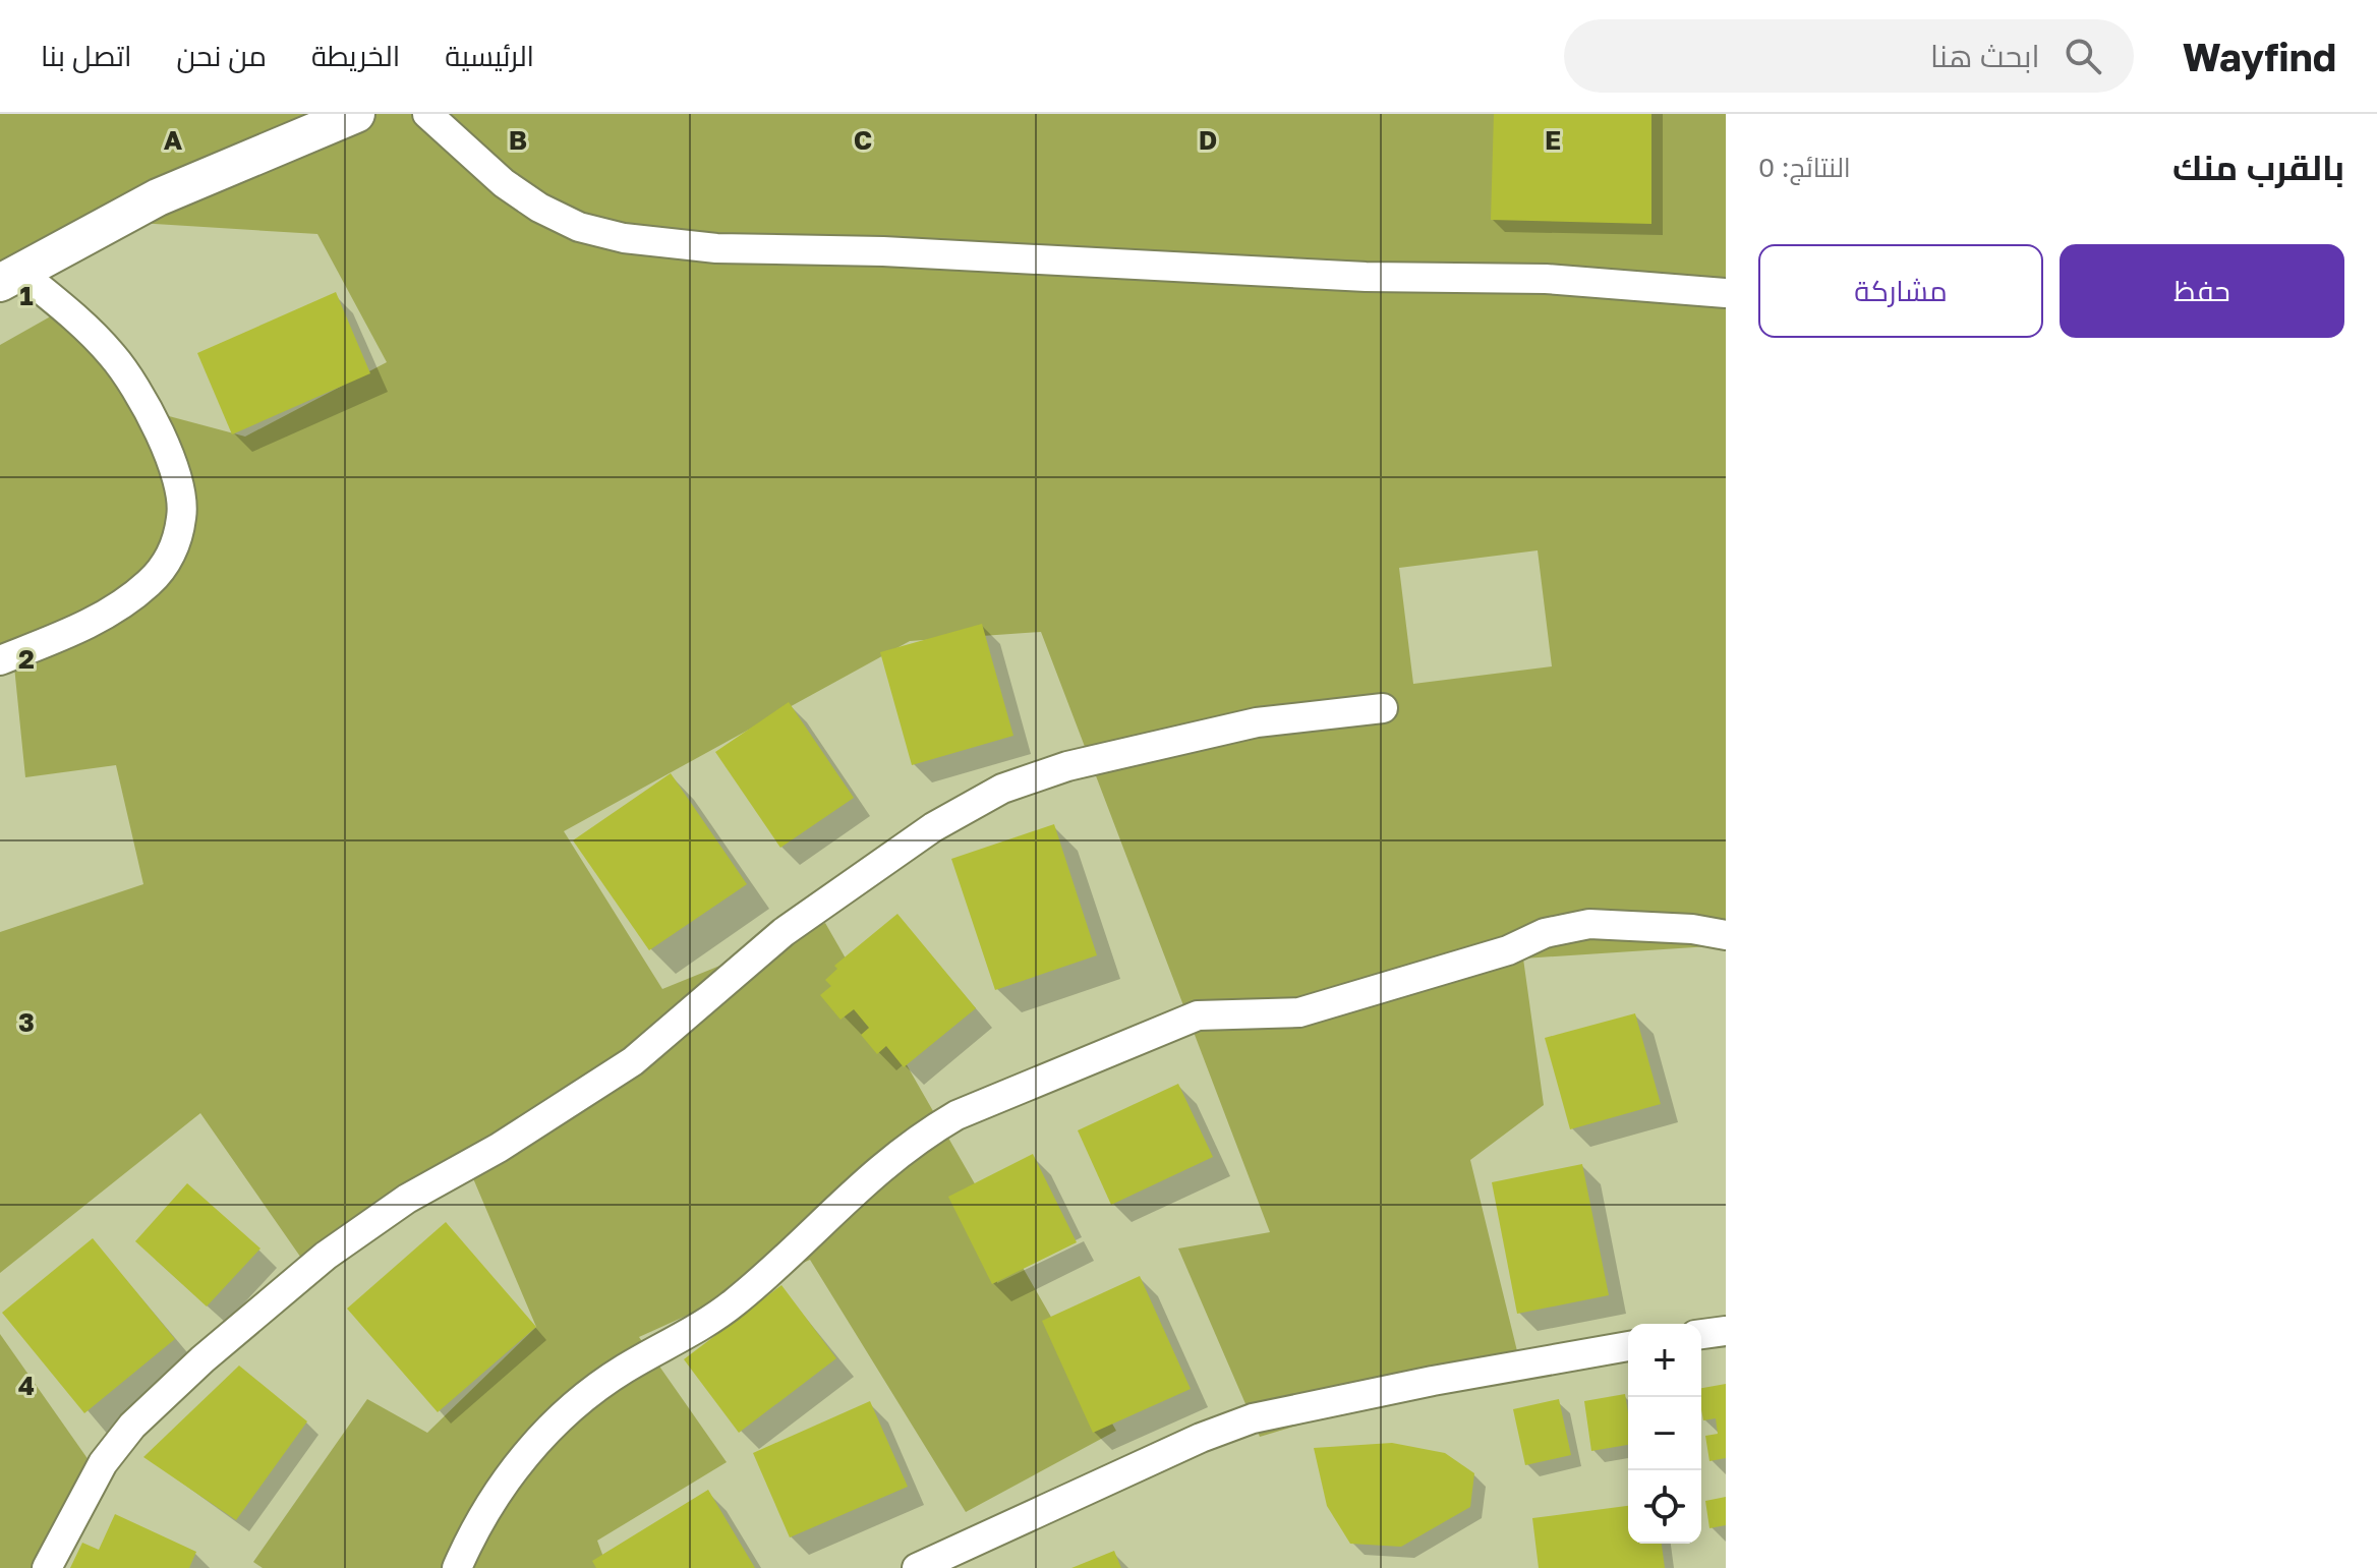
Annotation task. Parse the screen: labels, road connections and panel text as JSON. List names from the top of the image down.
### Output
{
  "page": {
    "header": "Wayfind",
    "search": "ابحث هنا",
    "nav": [
      "الرئيسية",
      "الخريطة",
      "من نحن",
      "اتصل بنا"
    ],
    "heading": ["بالقرب منك", "النتائج: 0"],
    "buttons": ["حفظ", "مشاركة"],
    "map_buttons": ["+", "−"]
  },
  "grid": {
    "columns": [
      "A",
      "B",
      "C",
      "D",
      "E"
    ],
    "rows": [
      "1",
      "2",
      "3",
      "4"
    ]
  }
}
